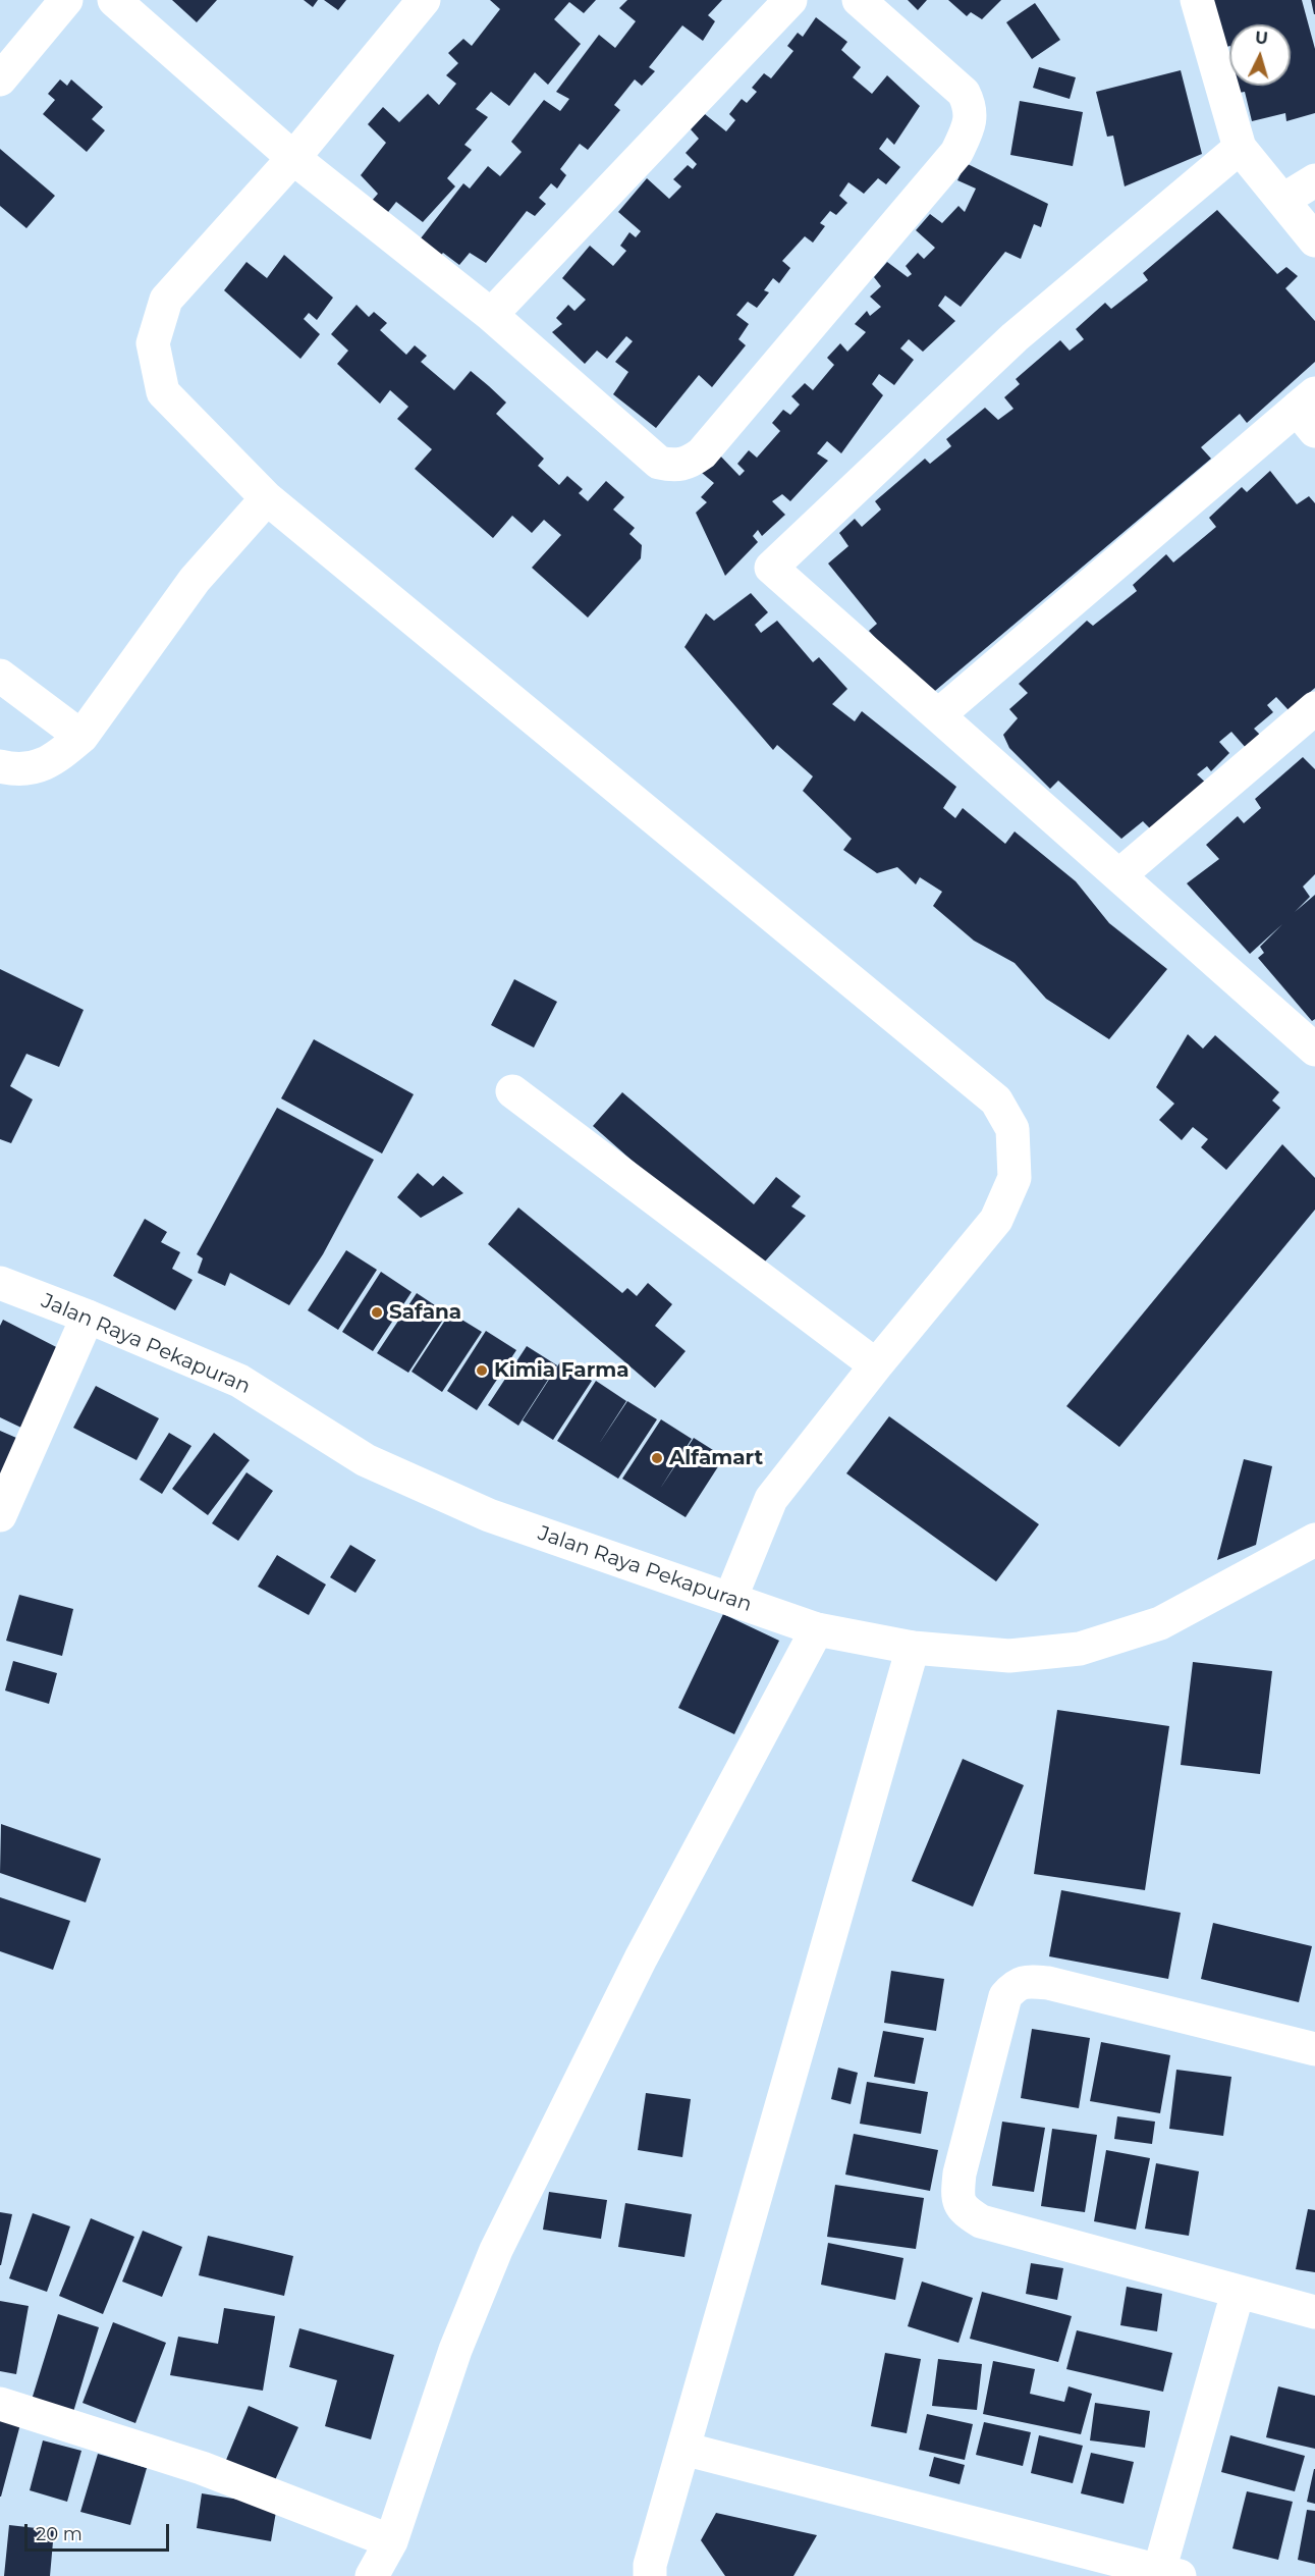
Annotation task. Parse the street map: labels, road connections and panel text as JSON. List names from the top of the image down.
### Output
{
  "streets": {
    "street": ["Jalan Raya Pekapuran"]
  },
  "places": ["Safana", "Kimia Farma", "Alfamart"],
  "scale_bar": "20 m",
  "north": "top"
}
